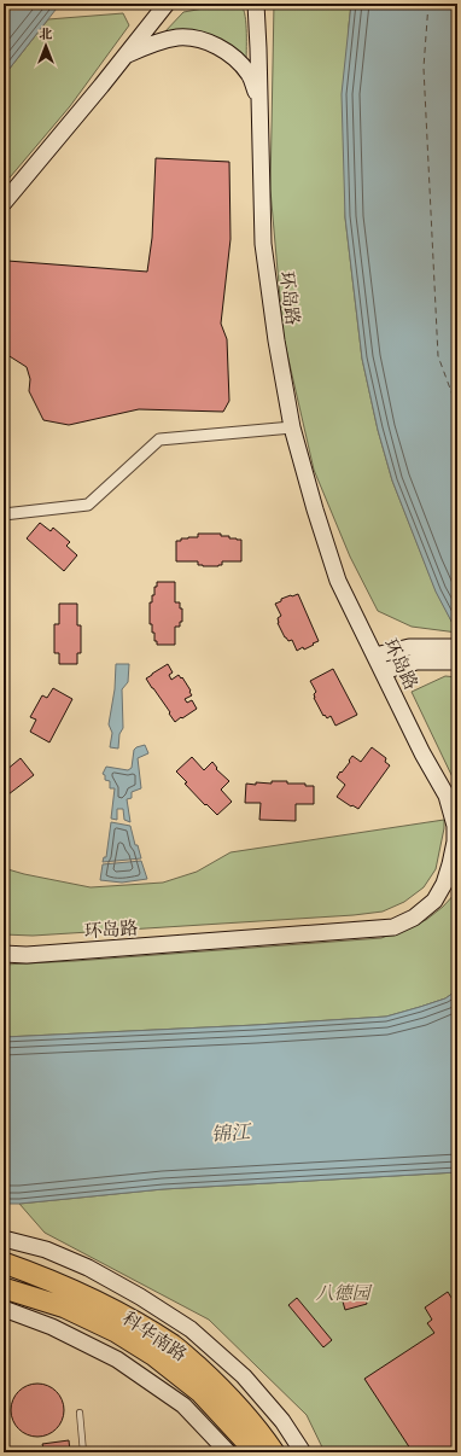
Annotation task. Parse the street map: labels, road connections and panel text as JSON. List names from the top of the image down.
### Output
{
  "streets": {
    "highway": ["科华南路"],
    "street": ["环岛路"]
  },
  "water": ["锦江"],
  "parks": ["八德园"],
  "north": "top"
}
